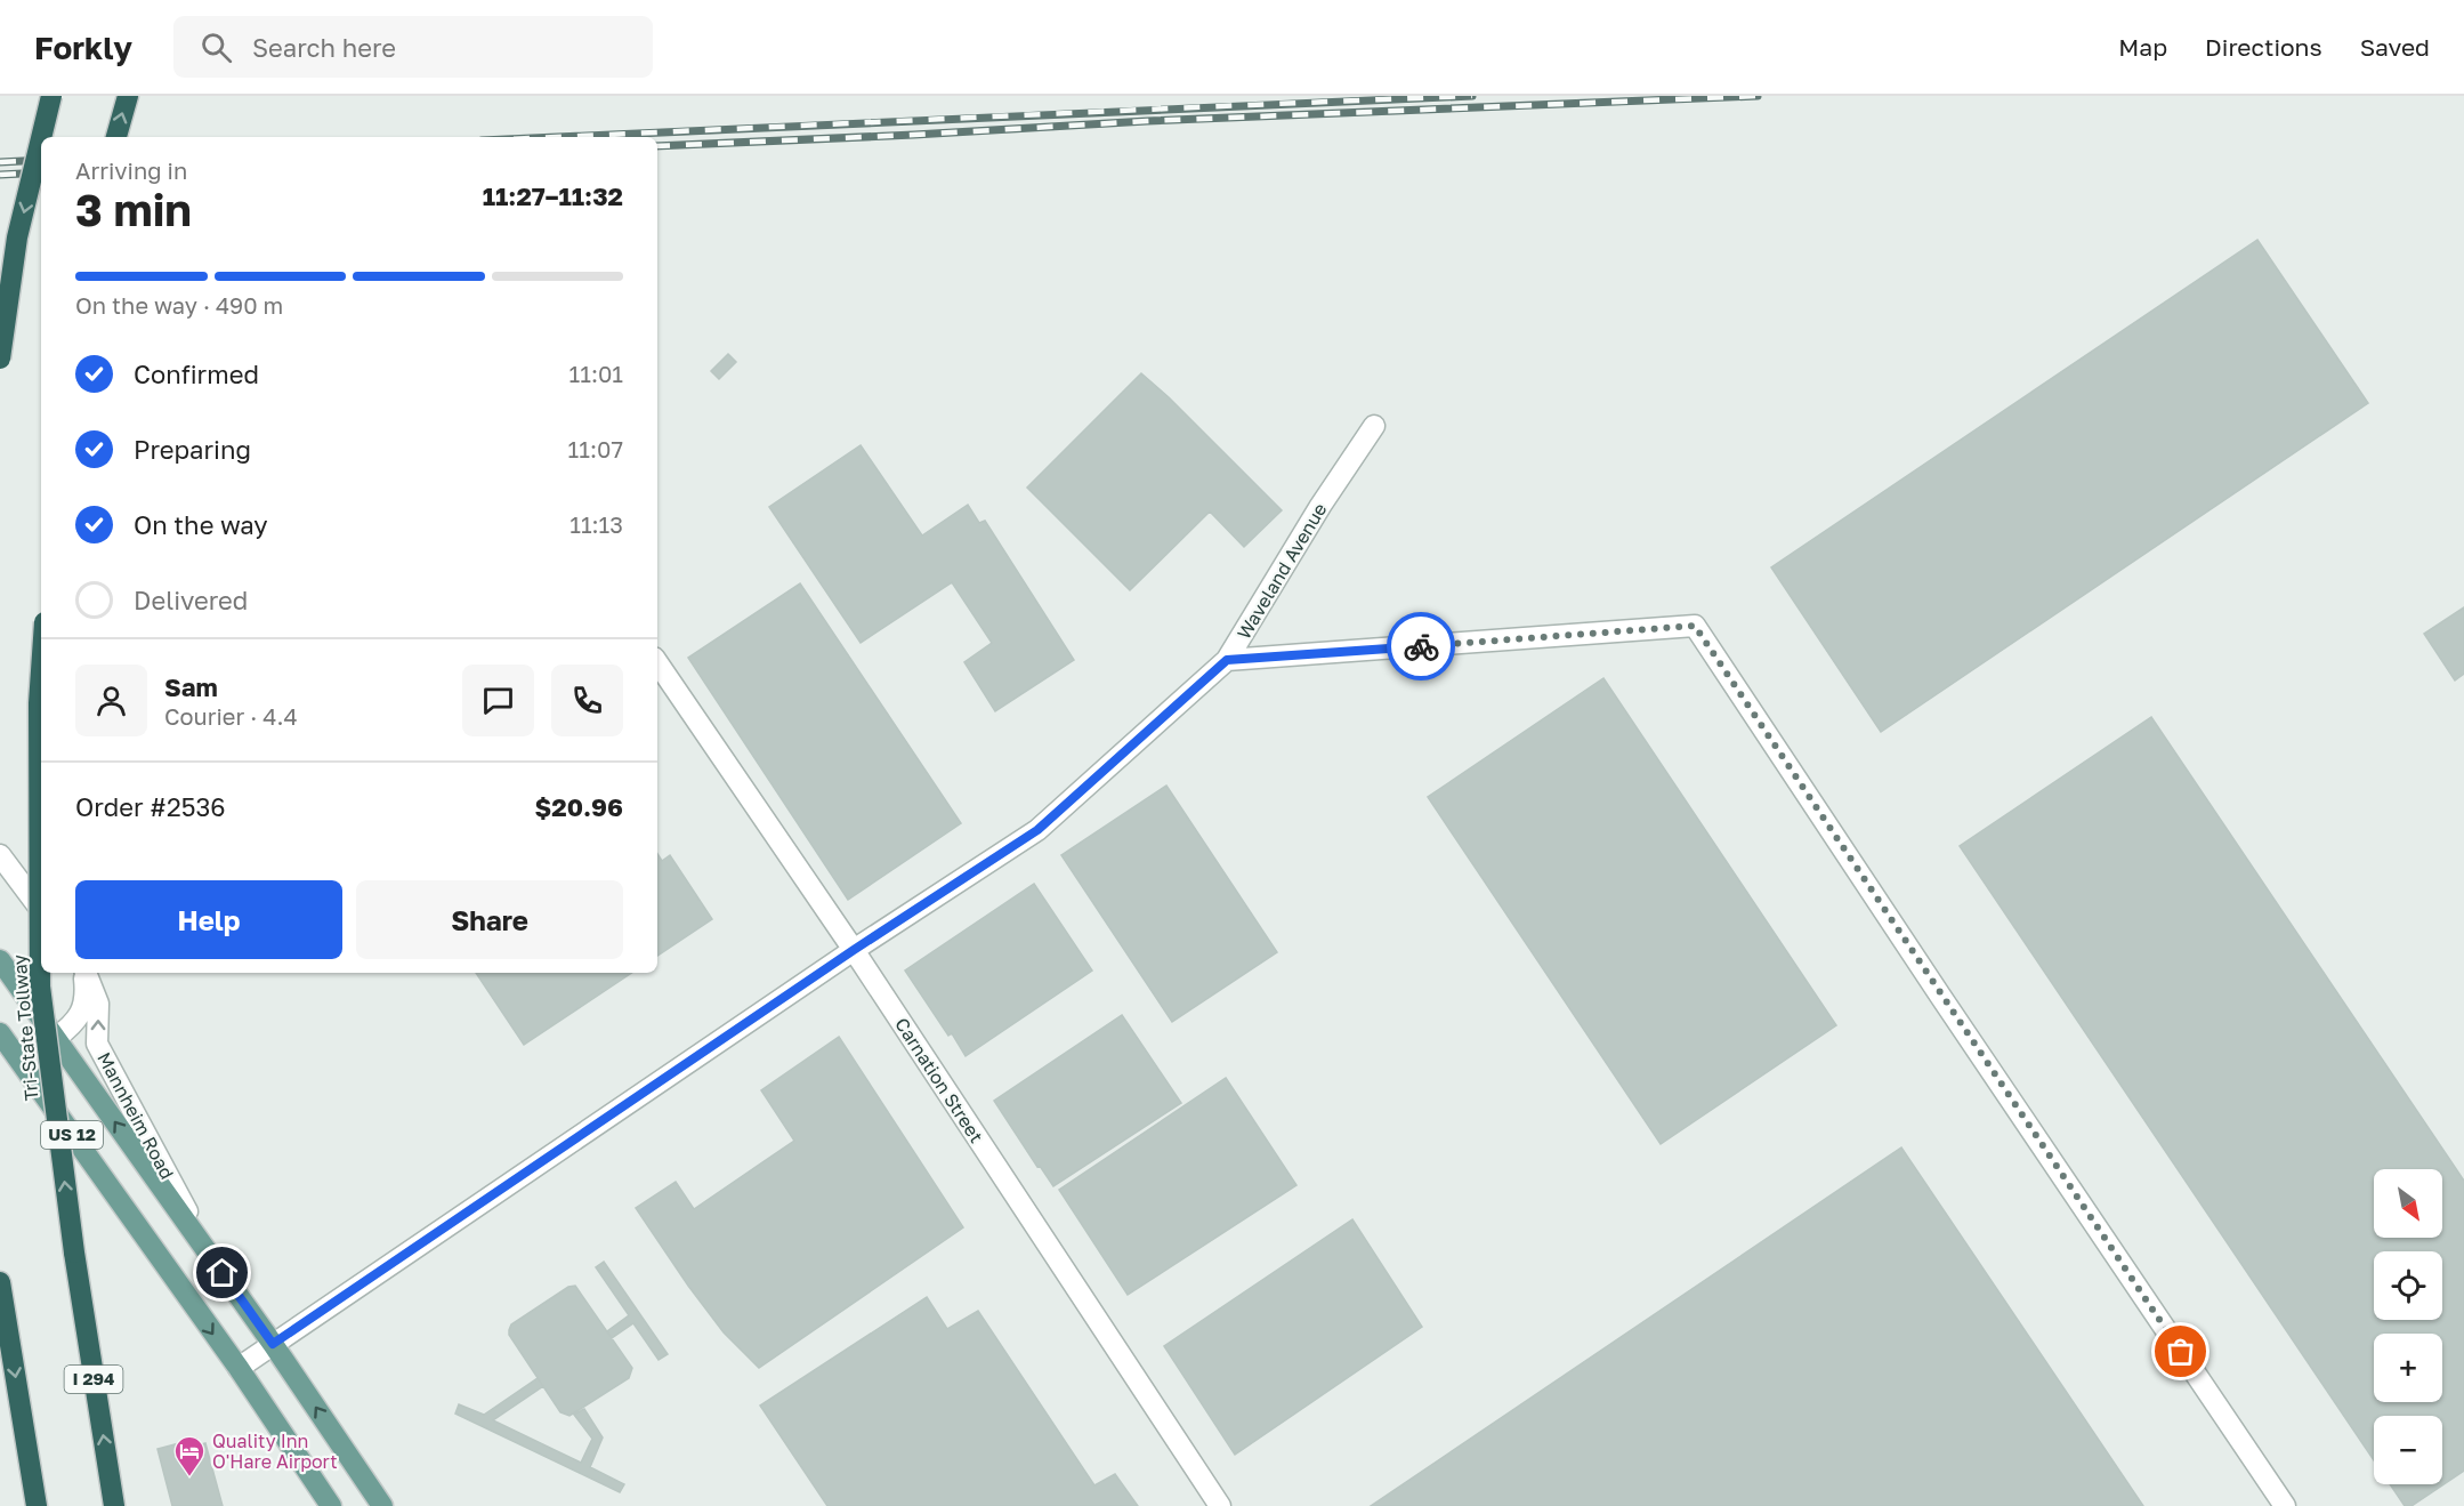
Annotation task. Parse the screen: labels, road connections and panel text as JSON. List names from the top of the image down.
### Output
{
  "streets": {
    "highway": ["Tri-State Tollway", "I 294"],
    "main road": ["US 12"],
    "street": ["Waveland Avenue", "Carnation Street", "Mannheim Road"]
  },
  "crossings": [
    ["Waveland Avenue", "Carnation Street"],
    ["Waveland Avenue", "US 12"],
    ["Mannheim Road", "US 12"]
  ],
  "one_way": ["Tri-State Tollway", "Mannheim Road"],
  "places": {
    "hotel": ["Quality Inn O'Hare Airport"]
  },
  "north": "bottom right",
  "page": {
    "header": "Forkly",
    "search": "Search here",
    "nav": ["Map", "Directions", "Saved"],
    "heading": ["3 min", "Arriving in", "11:27–11:32"],
    "panel": [
      "Sam",
      "Courier · 4.4",
      "Order #2536",
      "$20.96"
    ],
    "bar": "On the way · 490 m",
    "list": [
      ["Confirmed", "11:01"],
      ["Preparing", "11:07"],
      ["On the way", "11:13"],
      "Delivered"
    ],
    "buttons": ["Help", "Share"],
    "map_buttons": ["+", "−"]
  }
}
